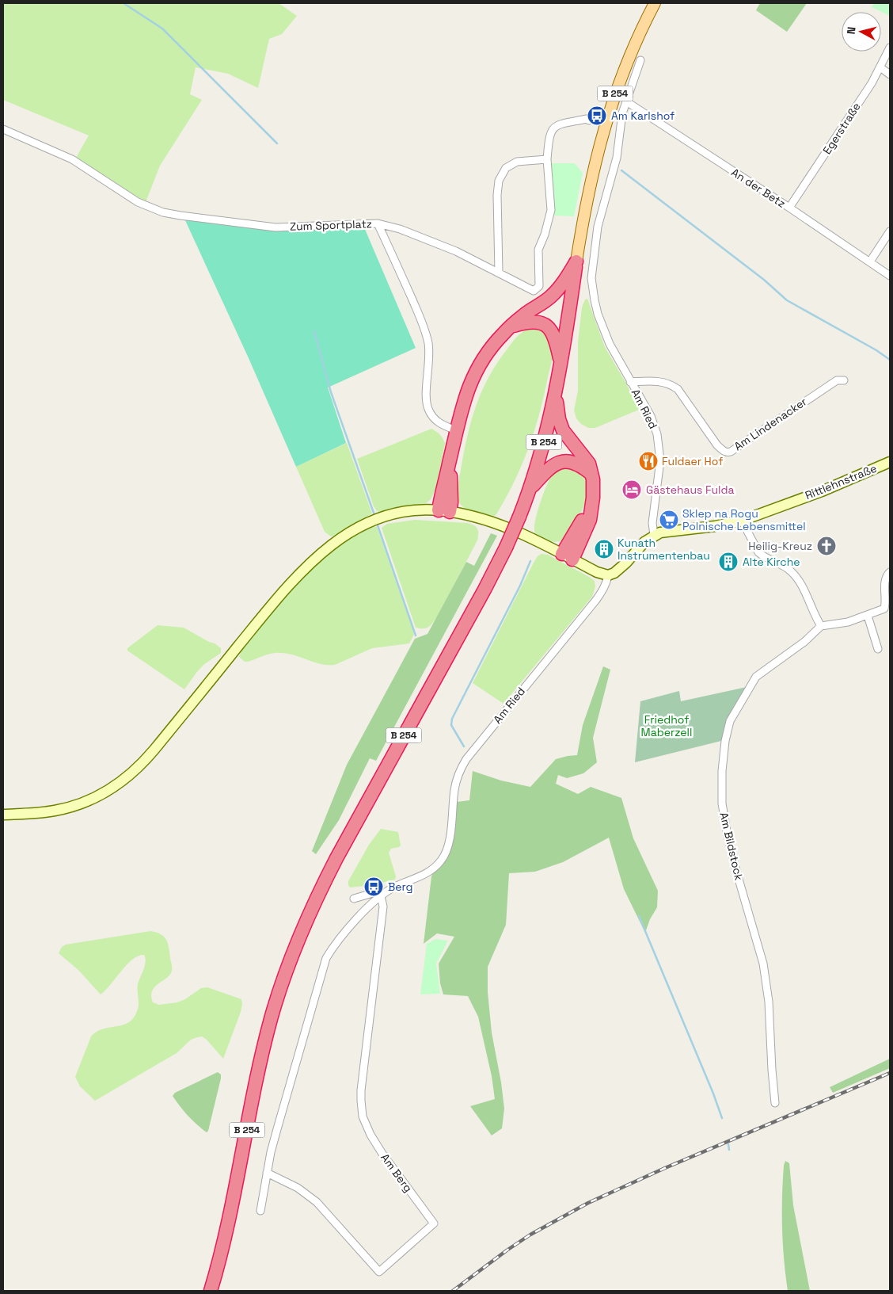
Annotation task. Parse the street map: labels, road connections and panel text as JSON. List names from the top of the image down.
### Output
{
  "streets": {
    "highway": ["B 254"],
    "street": [
      "Egerstraße",
      "An der Betz",
      "Zum Sportplatz",
      "Am Ried",
      "Am Lindenacker",
      "Rittlehnstraße",
      "Am Bildstock",
      "Am Berg"
    ]
  },
  "crossings": [
    ["Egerstraße", "An der Betz"],
    ["An der Betz", "Am Ried"],
    ["Am Ried", "Am Lindenacker"],
    ["Am Ried", "Rittlehnstraße"],
    ["Am Ried", "Am Berg"]
  ],
  "parks": ["Friedhof Maberzell"],
  "places": {
    "bus stop": ["Am Karlshof", "Berg"],
    "restaurant": ["Fuldaer Hof"],
    "hotel": ["Gästehaus Fulda"],
    "supermarket": ["Sklep na Rogu Polnische Lebensmittel"],
    "church": ["Heilig-Kreuz"],
    "building": ["Kunath Instrumentenbau", "Alte Kirche"]
  },
  "north": "left"
}
